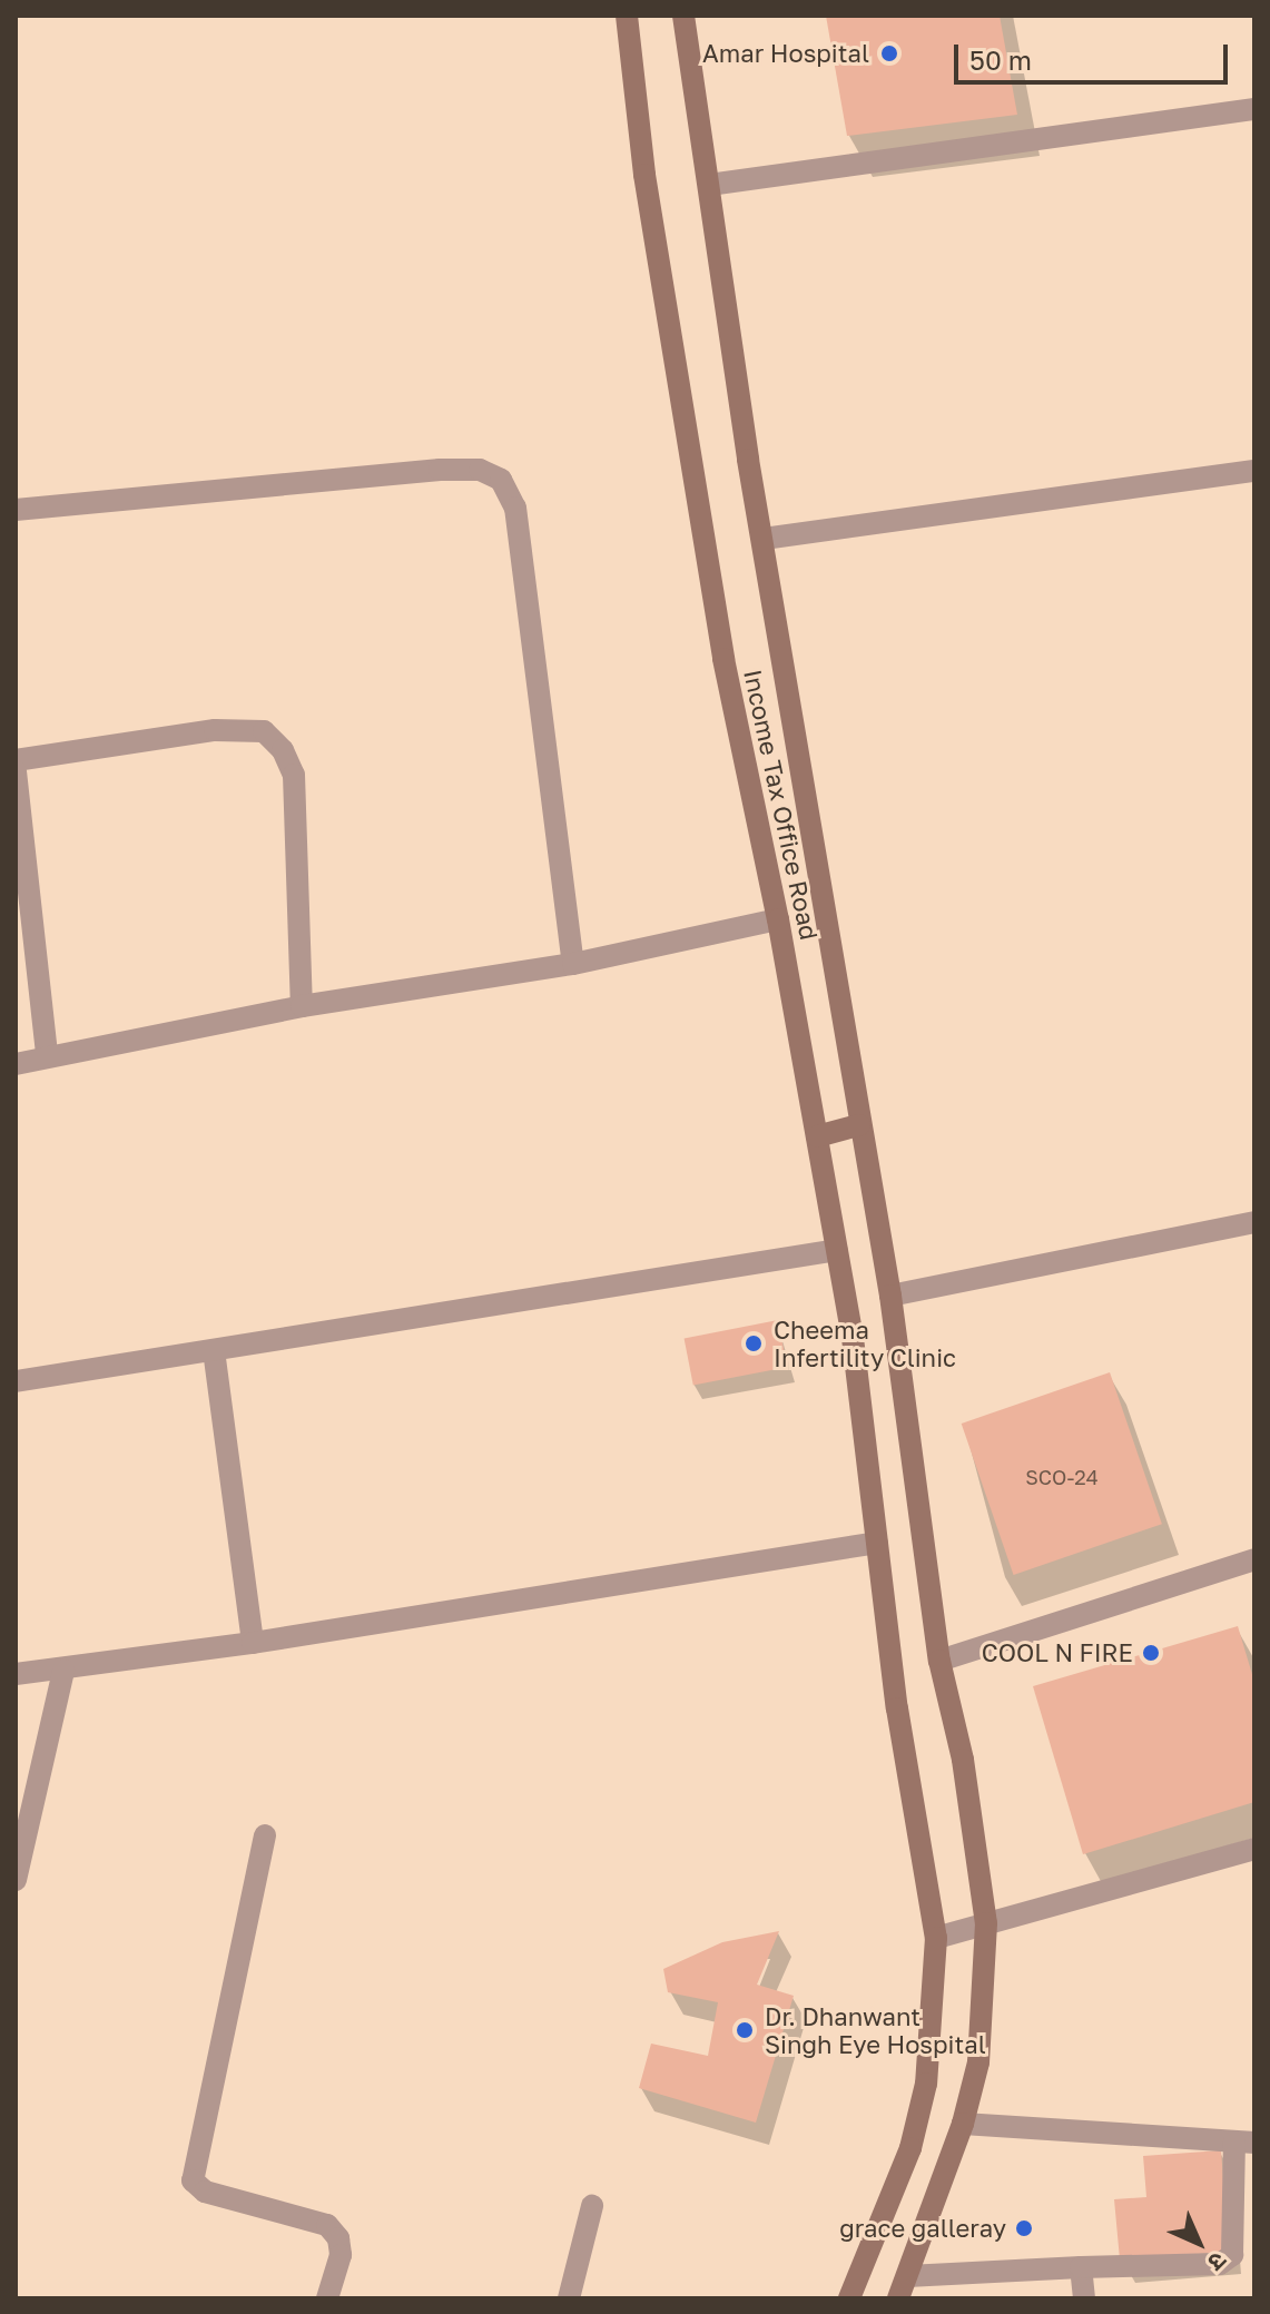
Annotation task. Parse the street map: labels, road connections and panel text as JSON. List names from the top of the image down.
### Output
{
  "streets": {
    "main road": ["Income Tax Office Road"]
  },
  "places": [
    "Amar Hospital",
    "Cheema Infertility Clinic",
    "COOL N FIRE",
    "Dr. Dhanwant Singh Eye Hospital",
    "grace galleray"
  ],
  "house_numbers": ["SCO-24"],
  "scale_bar": "50 m",
  "north": "bottom right"
}
